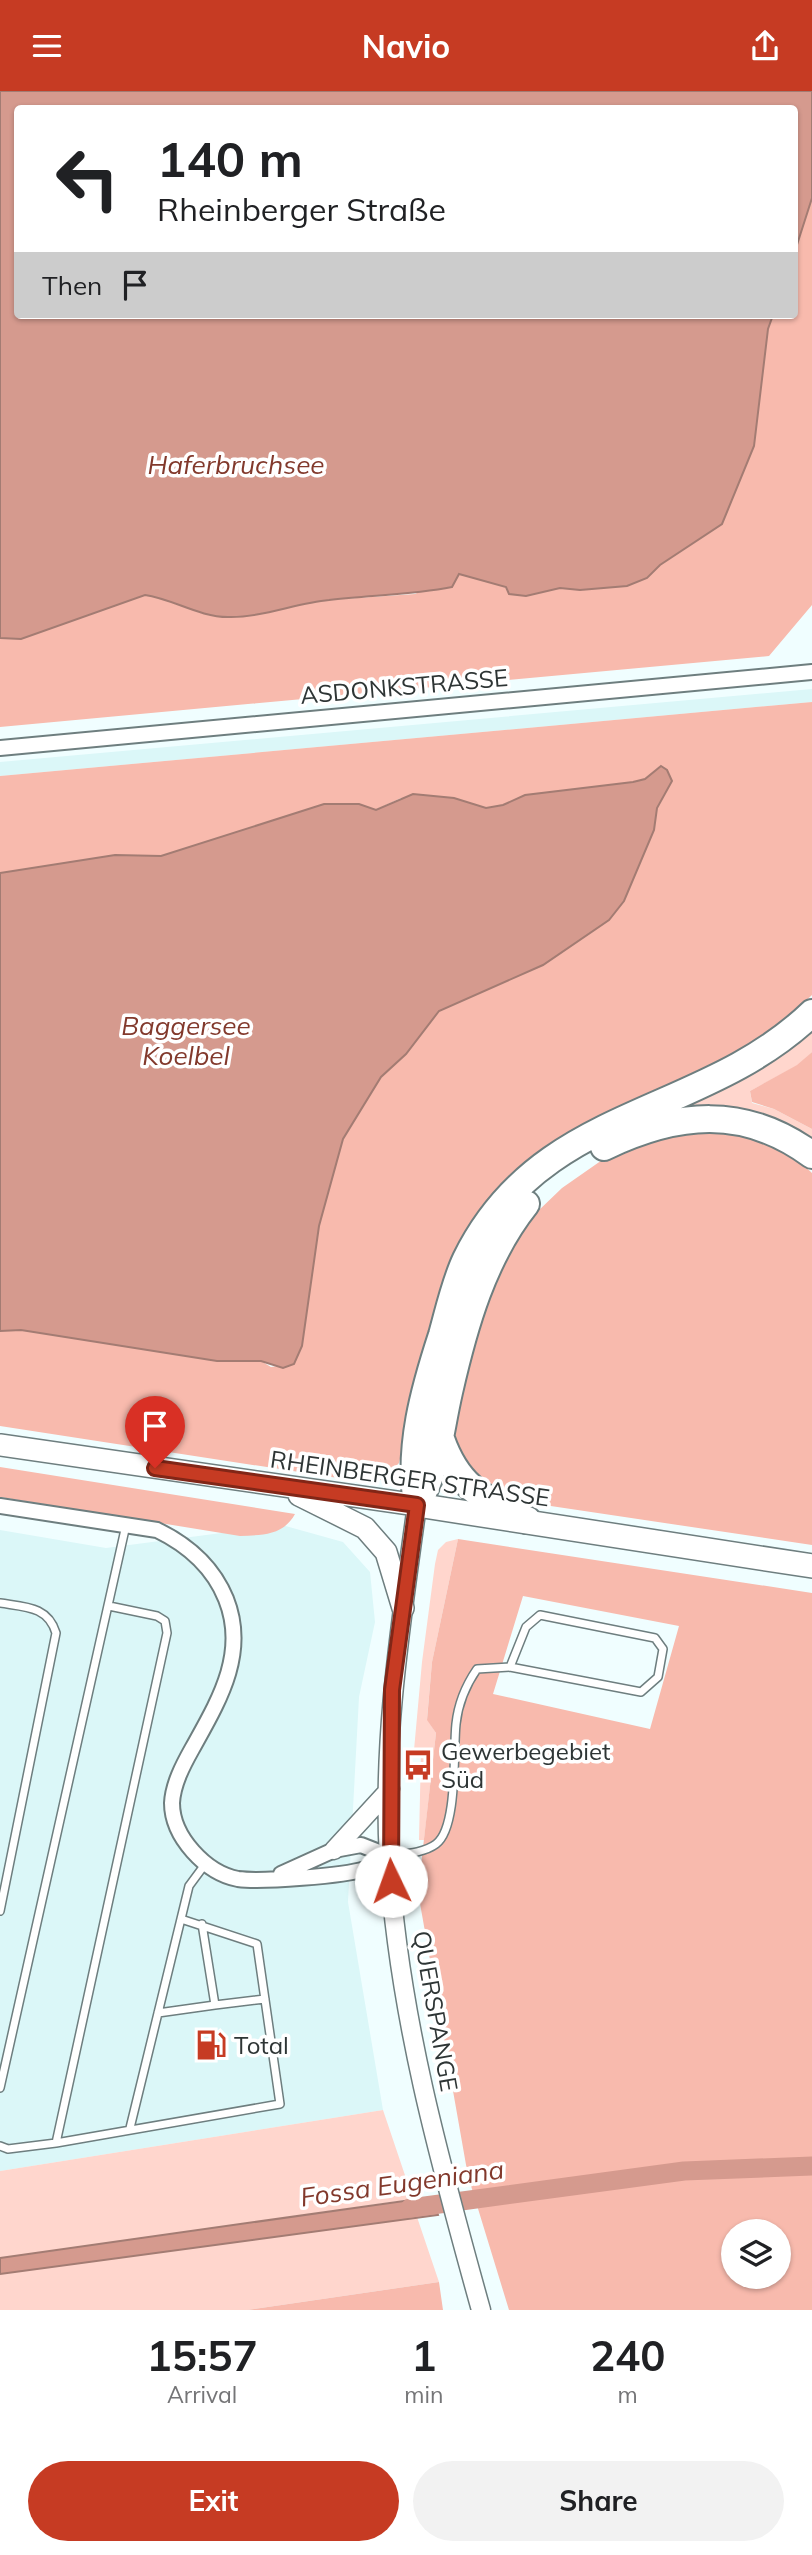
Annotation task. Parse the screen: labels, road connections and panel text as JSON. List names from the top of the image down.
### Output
{
  "streets": {
    "main road": ["RHEINBERGER STRASSE"],
    "street": ["ASDONKSTRASSE", "QUERSPANGE"]
  },
  "crossings": [
    ["RHEINBERGER STRASSE", "QUERSPANGE"]
  ],
  "water": ["Haferbruchsee", "Baggersee Koelbel", "Fossa Eugeniana"],
  "places": {
    "bus stop": ["Gewerbegebiet Süd"],
    "fuel station": ["Total"]
  },
  "page": {
    "header": "Navio",
    "turn": ["140 m", "Rheinberger Straße"],
    "then": "Then",
    "eta": [
      "15:57",
      "Arrival",
      "1",
      "min",
      "240",
      "m"
    ],
    "buttons": ["Exit", "Share"]
  }
}
